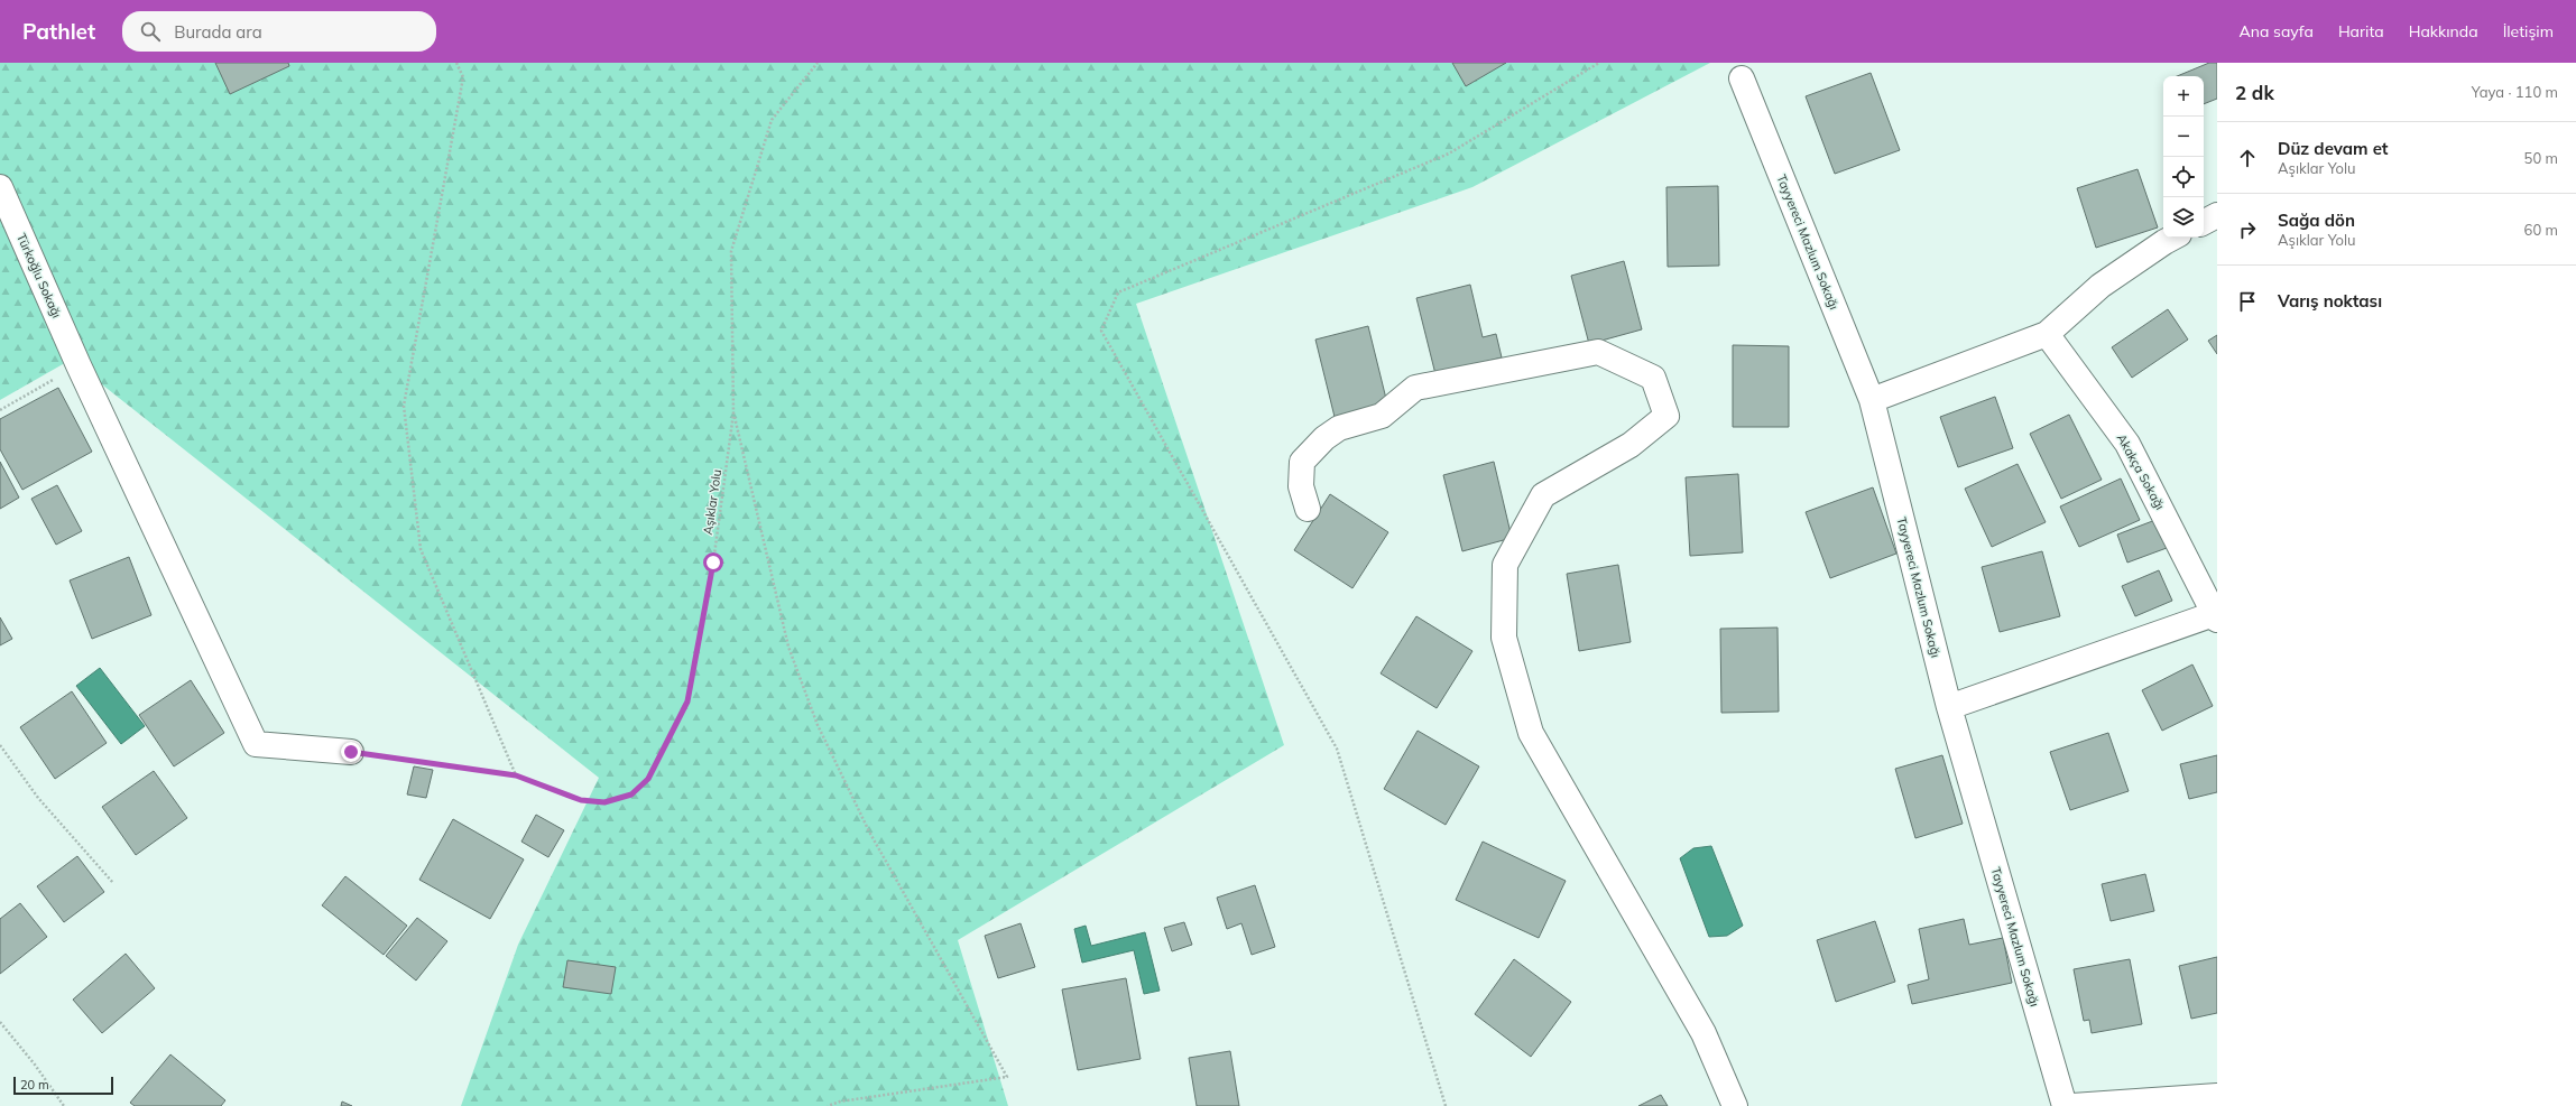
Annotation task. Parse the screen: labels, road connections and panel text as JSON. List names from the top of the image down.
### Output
{
  "streets": {
    "street": ["Tayyereci Mazlum Sokağı", "Türkoğlu Sokağı", "Akakça Sokağı"],
    "path": ["Aşıklar Yolu"]
  },
  "crossings": [
    ["Türkoğlu Sokağı", "Aşıklar Yolu"]
  ],
  "scale_bar": "20 m",
  "page": {
    "header": "Pathlet",
    "search": "Burada ara",
    "nav": [
      "Ana sayfa",
      "Harita",
      "Hakkında",
      "İletişim"
    ],
    "heading": ["2 dk", "Yaya · 110 m"],
    "map_buttons": ["+", "−"],
    "list": [
      ["Düz devam et", "Aşıklar Yolu", "50 m"],
      ["Sağa dön", "Aşıklar Yolu", "60 m"],
      "Varış noktası"
    ],
    "scale": "20 m"
  }
}
